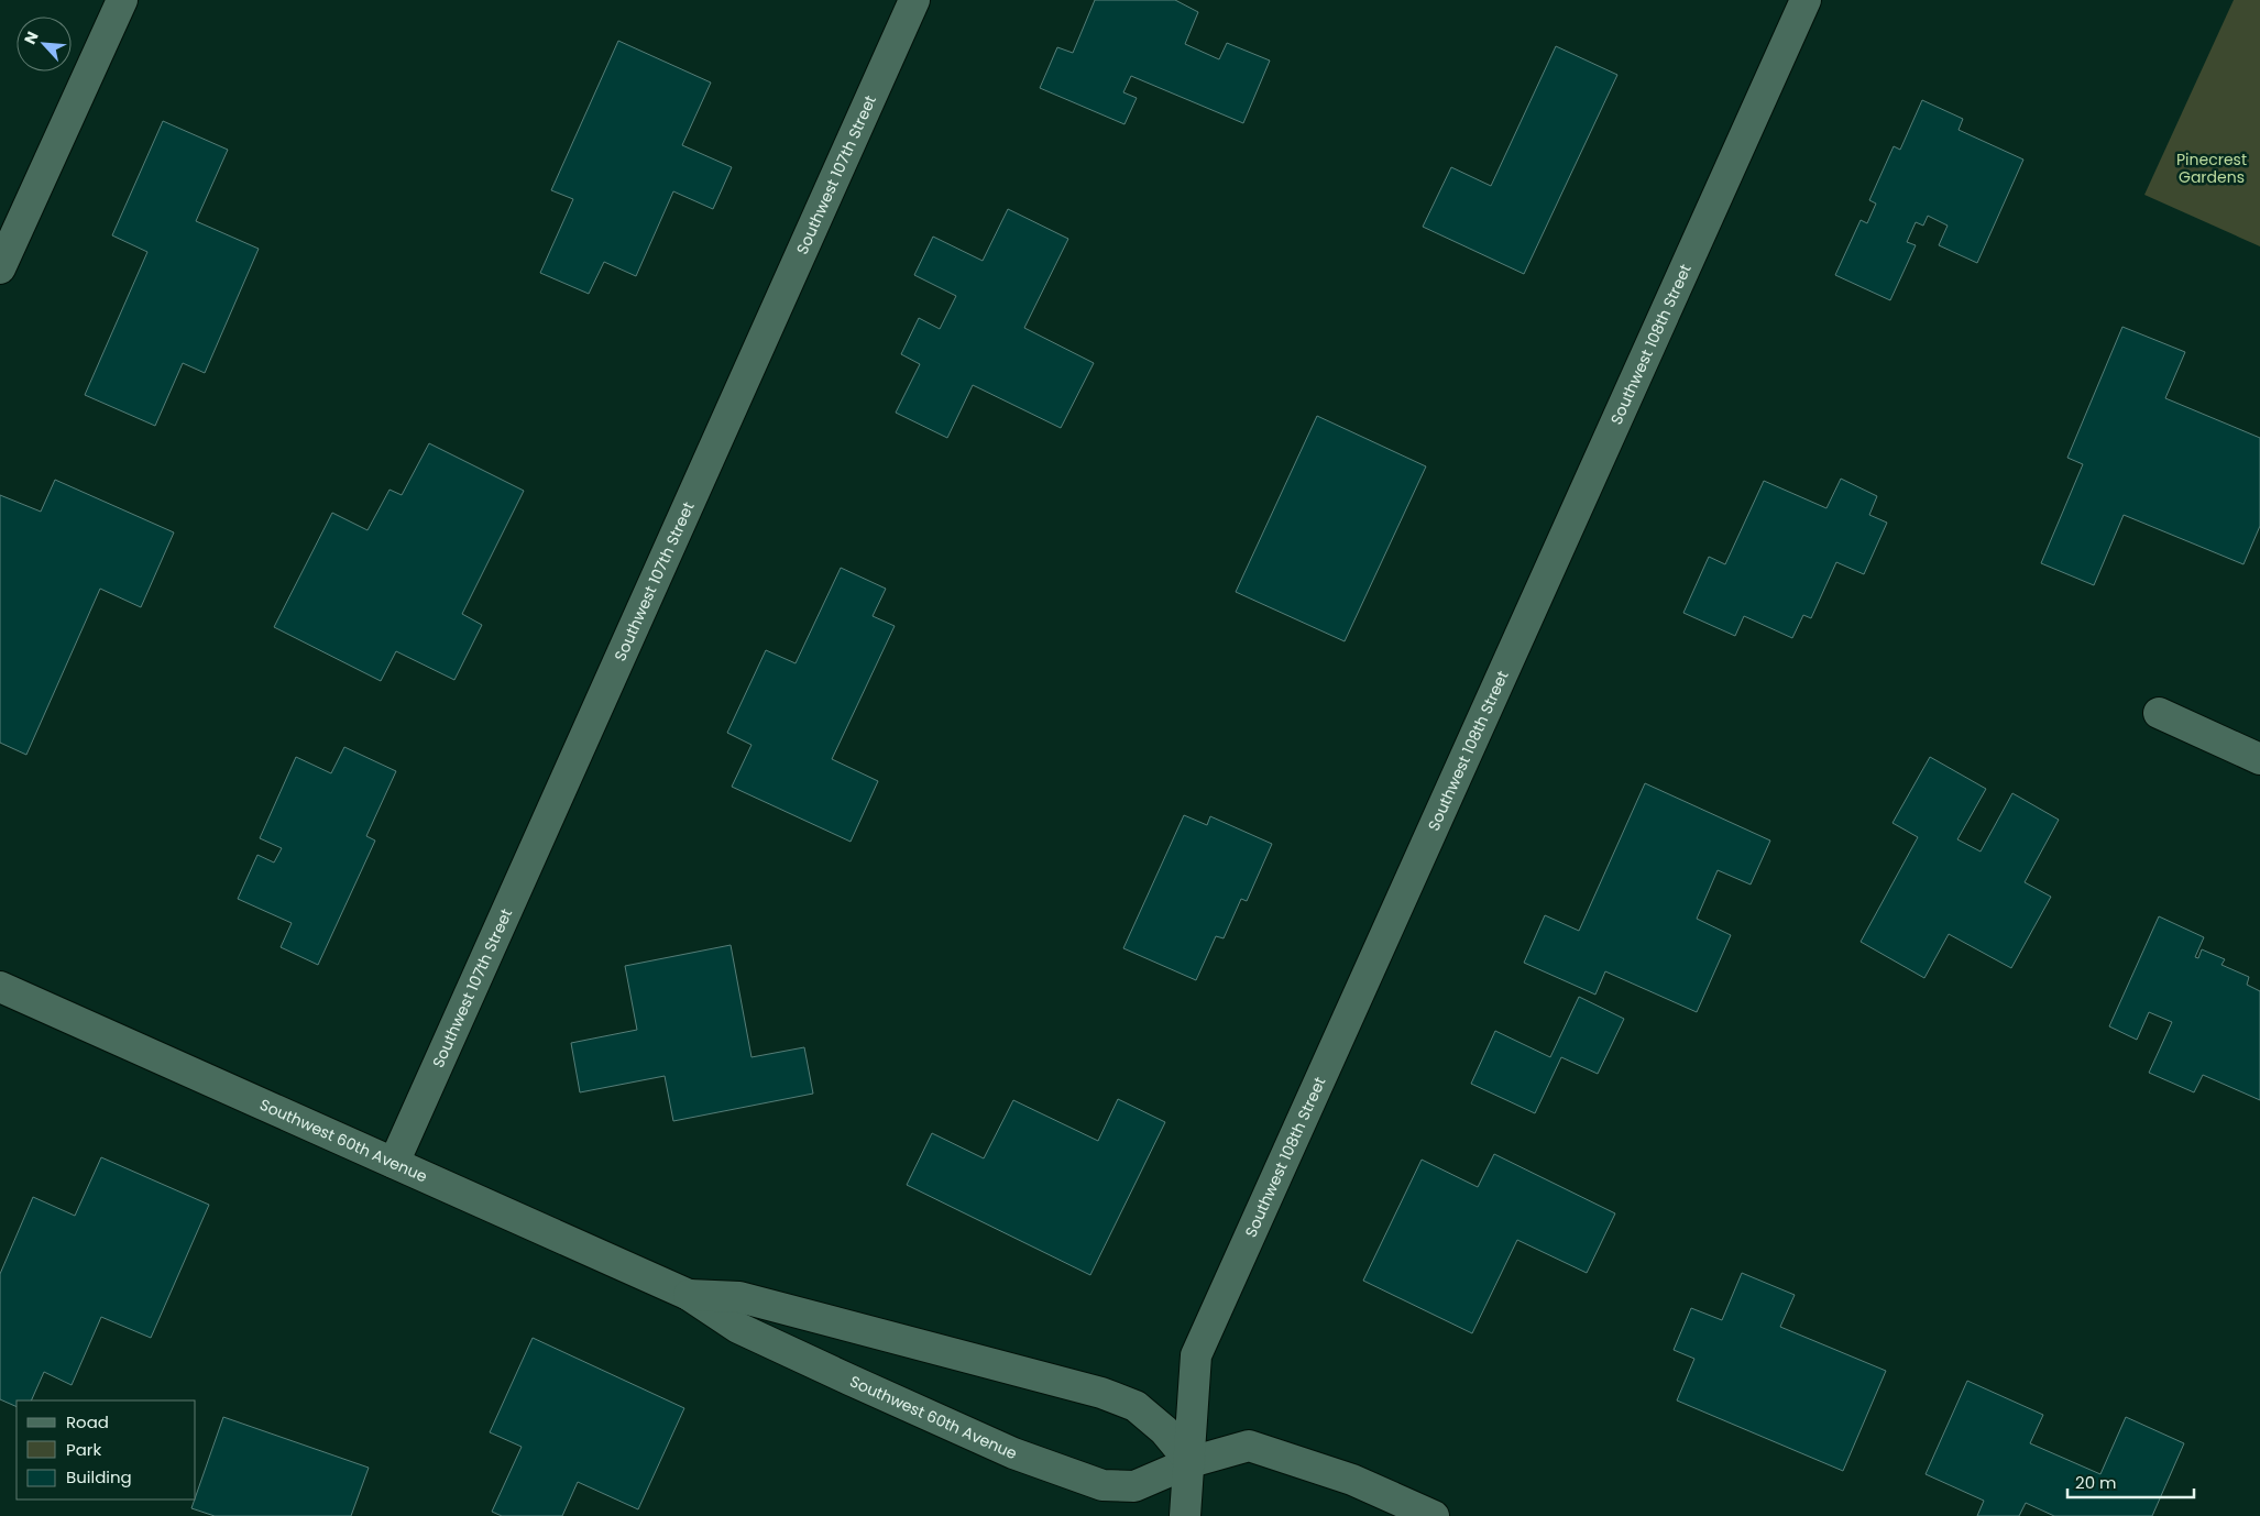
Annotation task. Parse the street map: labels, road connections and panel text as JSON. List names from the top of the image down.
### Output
{
  "streets": {
    "street": ["Southwest 107th Street", "Southwest 108th Street", "Southwest 60th Avenue"]
  },
  "crossings": [
    ["Southwest 107th Street", "Southwest 60th Avenue"],
    ["Southwest 108th Street", "Southwest 60th Avenue"]
  ],
  "parks": ["Pinecrest Gardens"],
  "legend": ["Road", "Park", "Building"],
  "scale_bar": "20 m",
  "north": "top left"
}
